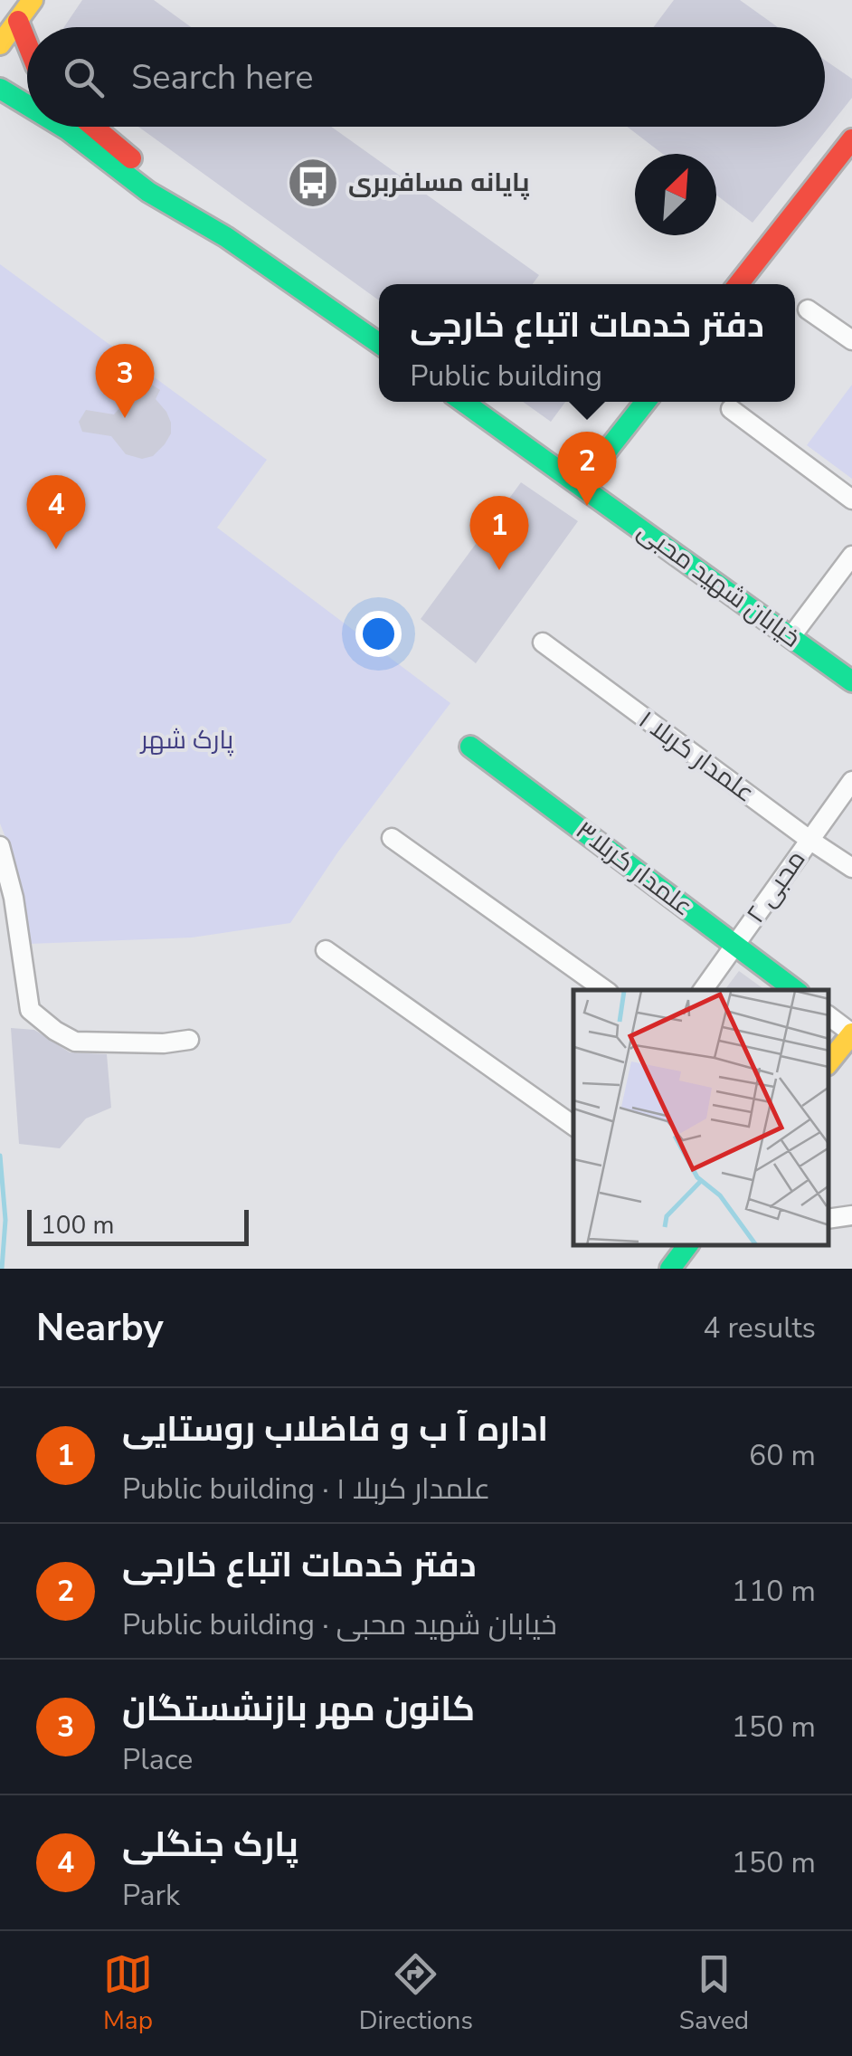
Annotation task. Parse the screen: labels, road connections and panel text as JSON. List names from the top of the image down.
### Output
{
  "streets": {
    "main road": ["خیابان شهید محبی", "علمدار کربلا۳"],
    "street": ["علمدار کربلا ۱", "محبی ۲"]
  },
  "crossings": [
    ["علمدار کربلا ۱", "محبی ۲"],
    ["علمدار کربلا۳", "محبی ۲"]
  ],
  "parks": ["پارک شهر"],
  "places": {
    "bus stop": ["پایانه مسافربری"]
  },
  "scale_bar": "100 m",
  "north": "top right",
  "page": {
    "search": "Search here",
    "popup": ["دفتر خدمات اتباع خارجی", "Public building"],
    "pins": [
      "3",
      "2",
      "4",
      "1"
    ],
    "scale": "100 m",
    "heading": ["Nearby", "4 results"],
    "list": [
      {
        "mark": "1",
        "name": "اداره آ ب و فاضلاب روستایی",
        "note": "Public building · علمدار کربلا ۱",
        "value": "60 m"
      },
      {
        "mark": "2",
        "name": "دفتر خدمات اتباع خارجی",
        "note": "Public building · خیابان شهید محبی",
        "value": "110 m"
      },
      {
        "mark": "3",
        "name": "کانون مهر بازنشستگان",
        "note": "Place",
        "value": "150 m"
      },
      {
        "mark": "4",
        "name": "پارک جنگلی",
        "note": "Park",
        "value": "150 m"
      }
    ],
    "nav": ["Map", "Directions", "Saved"]
  }
}
